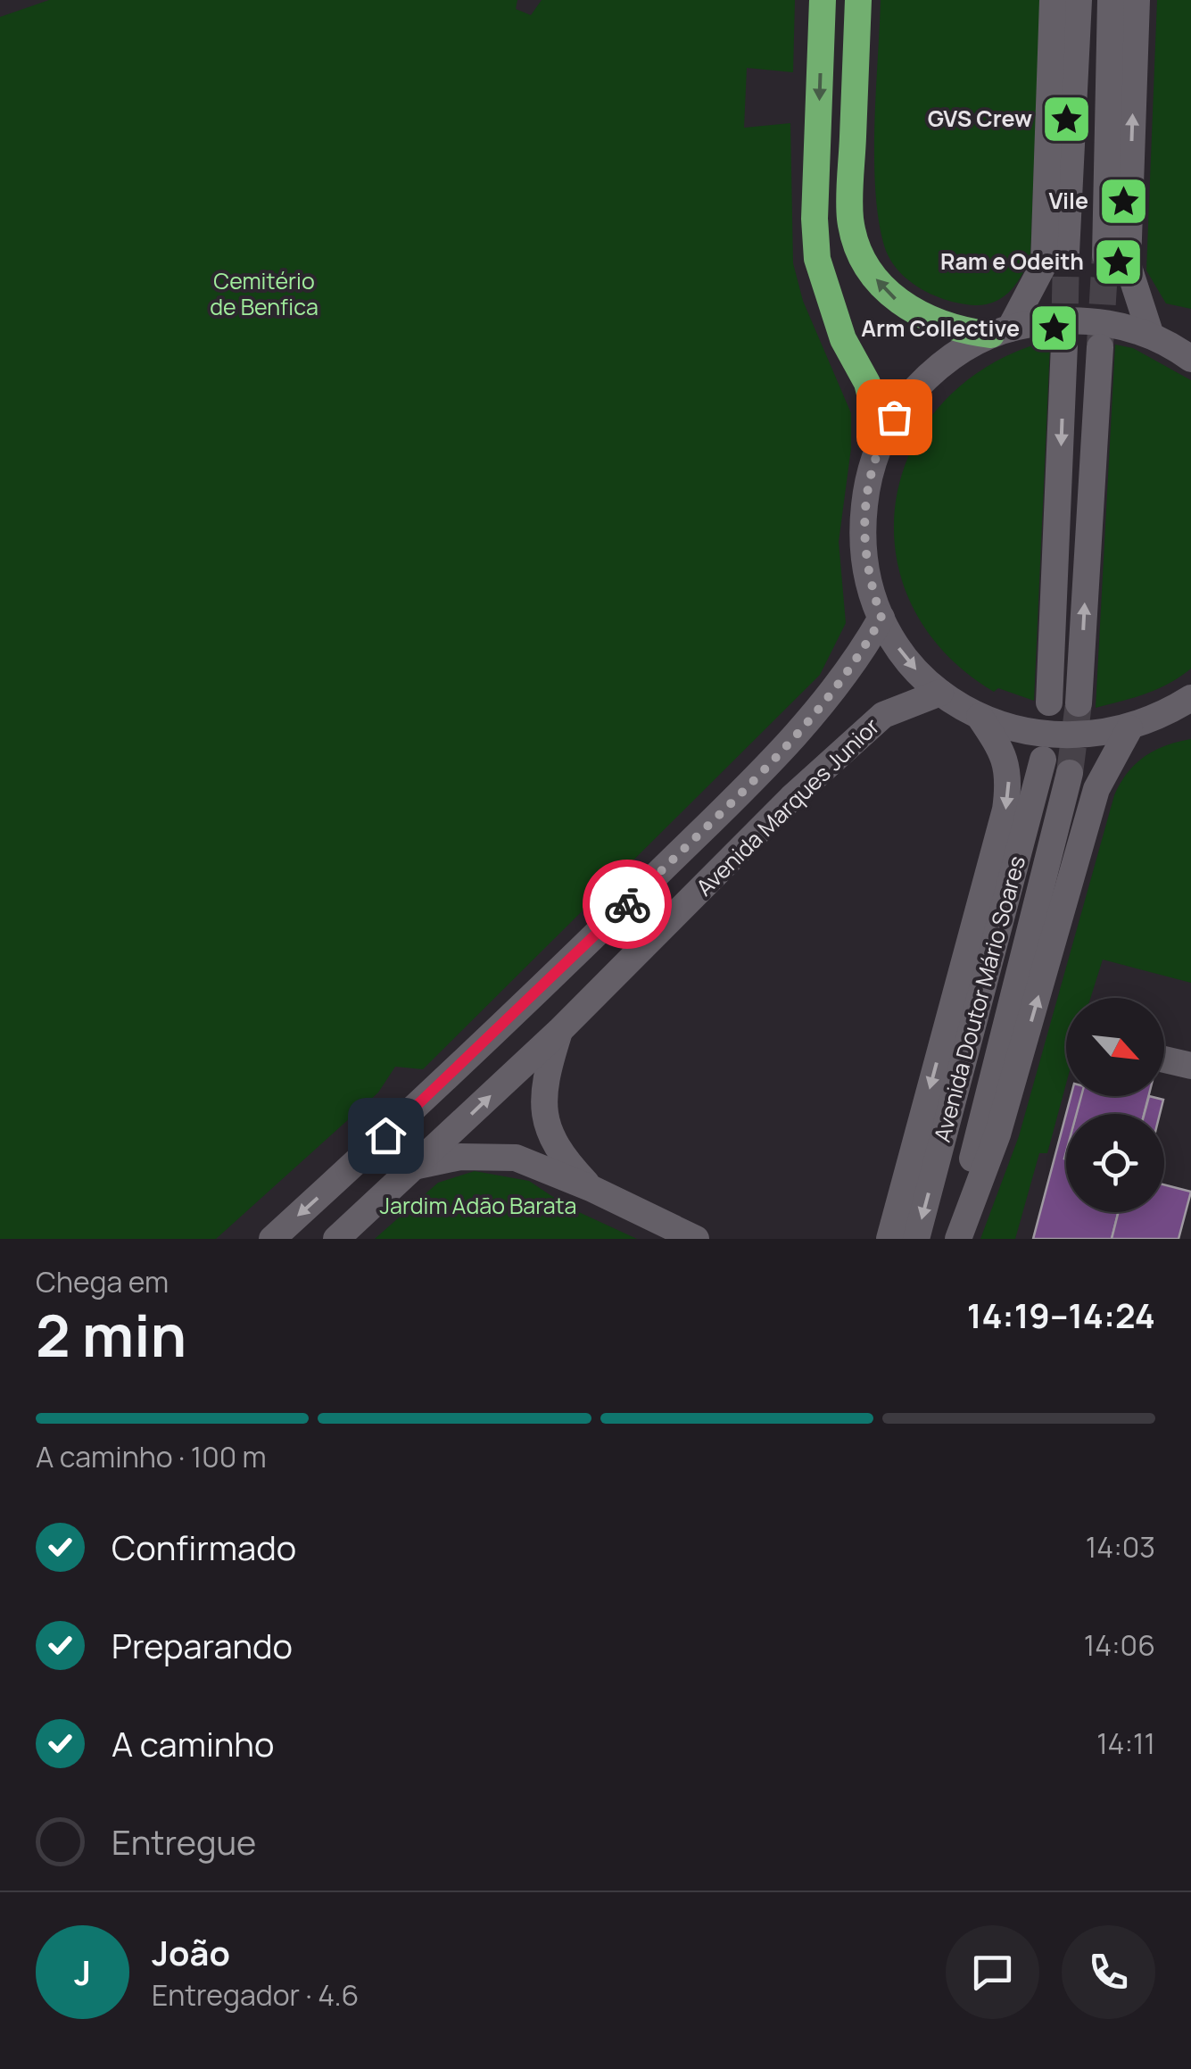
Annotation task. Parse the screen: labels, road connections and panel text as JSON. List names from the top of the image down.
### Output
{
  "streets": {
    "main road": ["Avenida Marques Junior", "Avenida Doutor Mário Soares"]
  },
  "parks": ["Cemitério de Benfica", "Jardim Adão Barata"],
  "places": {
    "place": [
      "GVS Crew",
      "Vile",
      "Ram e Odeith",
      "Arm Collective"
    ]
  },
  "north": "bottom right",
  "page": {
    "heading": ["2 min", "Chega em", "14:19–14:24"],
    "panel": ["João", "Entregador · 4.6"],
    "bar": "A caminho · 100 m",
    "list": [
      ["Confirmado", "14:03"],
      ["Preparando", "14:06"],
      ["A caminho", "14:11"],
      "Entregue"
    ],
    "round": "J"
  }
}
